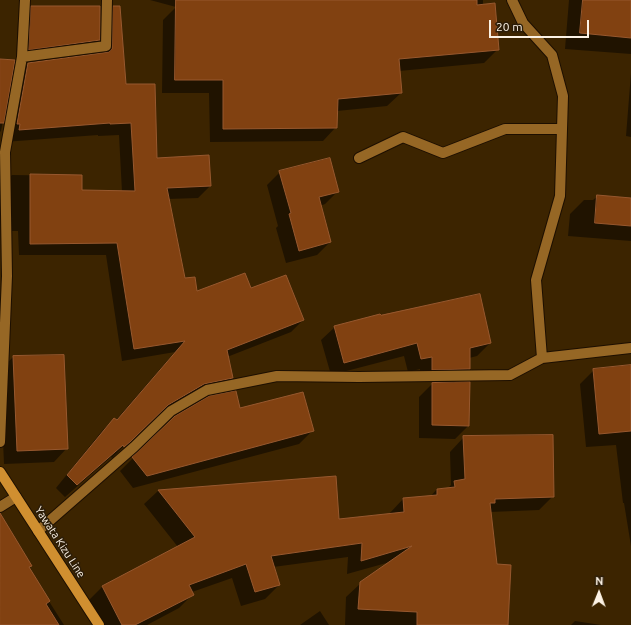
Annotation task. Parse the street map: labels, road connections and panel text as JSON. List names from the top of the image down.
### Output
{
  "streets": {
    "main road": ["Yawata Kizu Line"]
  },
  "scale_bar": "20 m",
  "north": "top"
}
